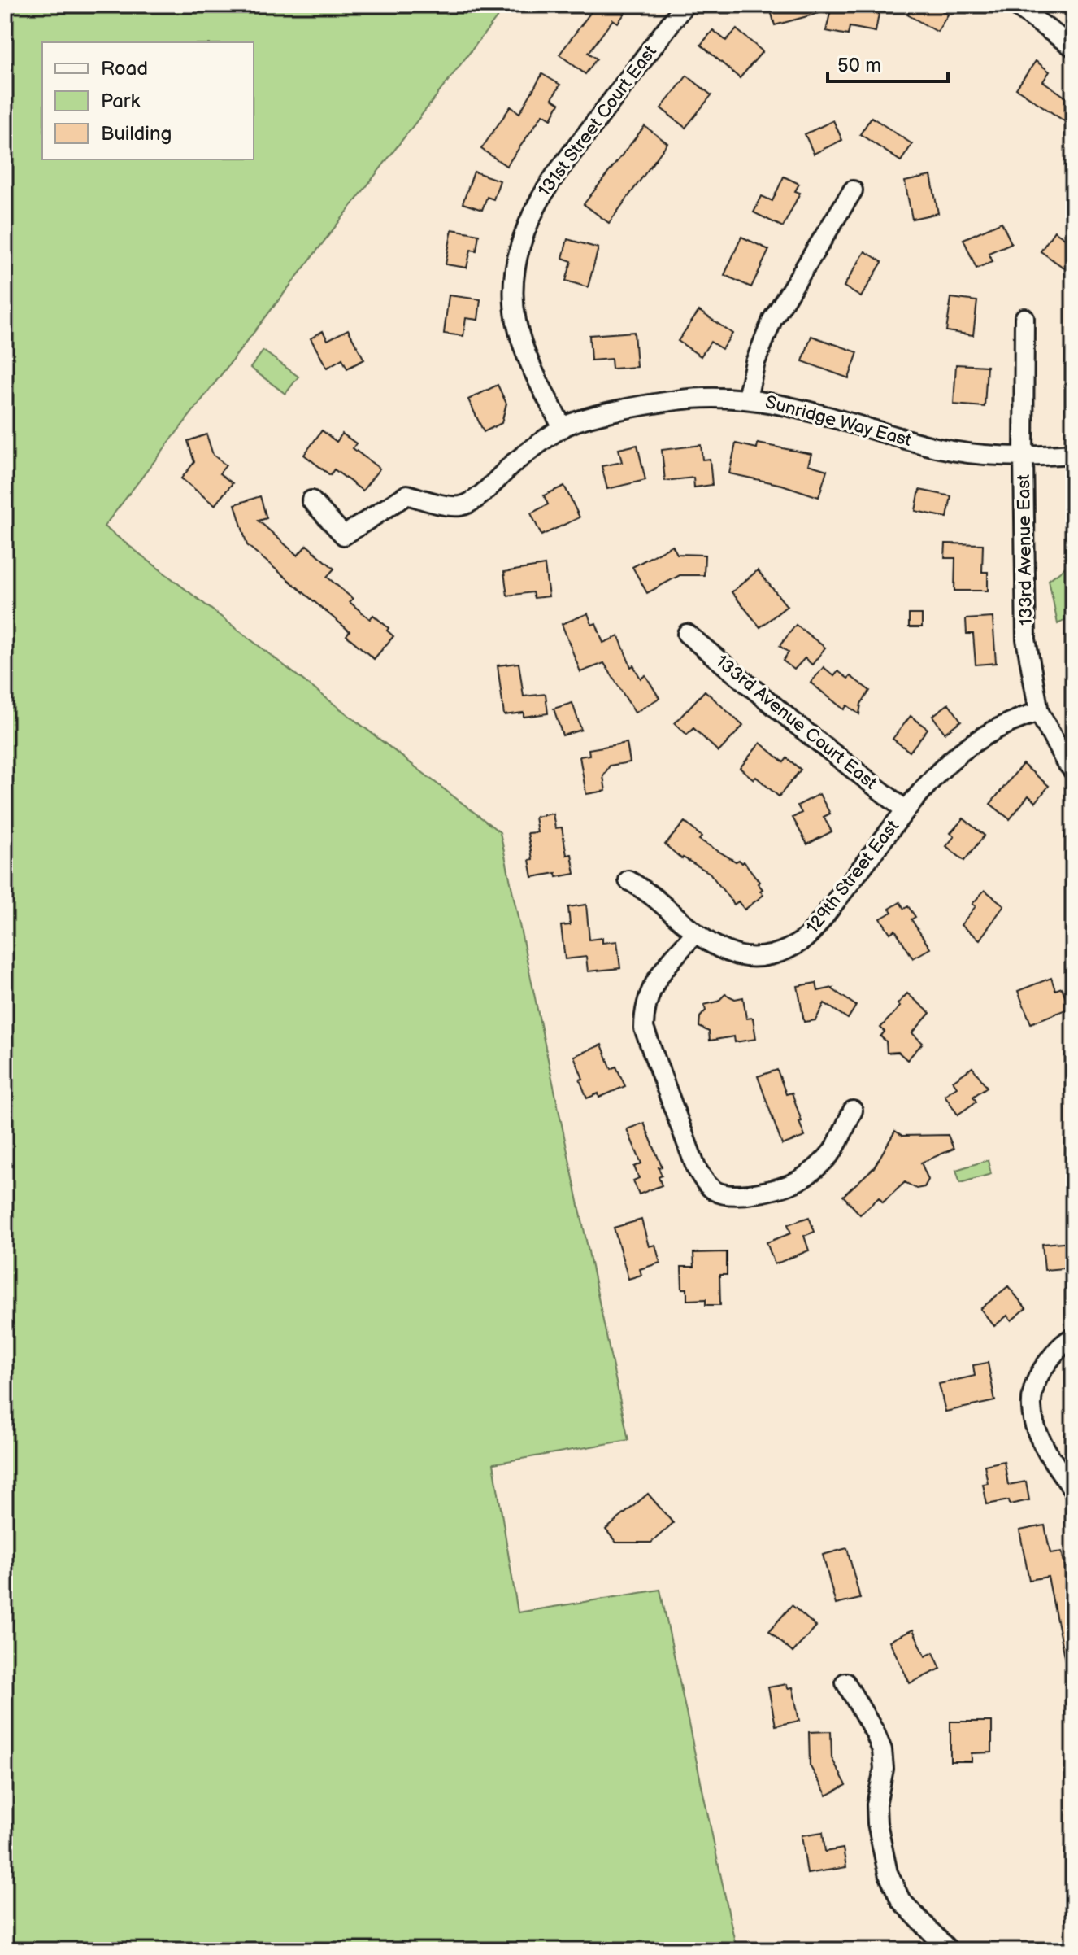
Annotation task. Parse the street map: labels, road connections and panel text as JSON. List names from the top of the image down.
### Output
{
  "streets": {
    "street": [
      "131st Street Court East",
      "Sunridge Way East",
      "133rd Avenue East",
      "133rd Avenue Court East",
      "129th Street East"
    ]
  },
  "crossings": [
    ["131st Street Court East", "Sunridge Way East"],
    ["Sunridge Way East", "133rd Avenue East"],
    ["133rd Avenue East", "129th Street East"],
    ["133rd Avenue Court East", "129th Street East"]
  ],
  "legend": ["Road", "Park", "Building"],
  "scale_bar": "50 m"
}
